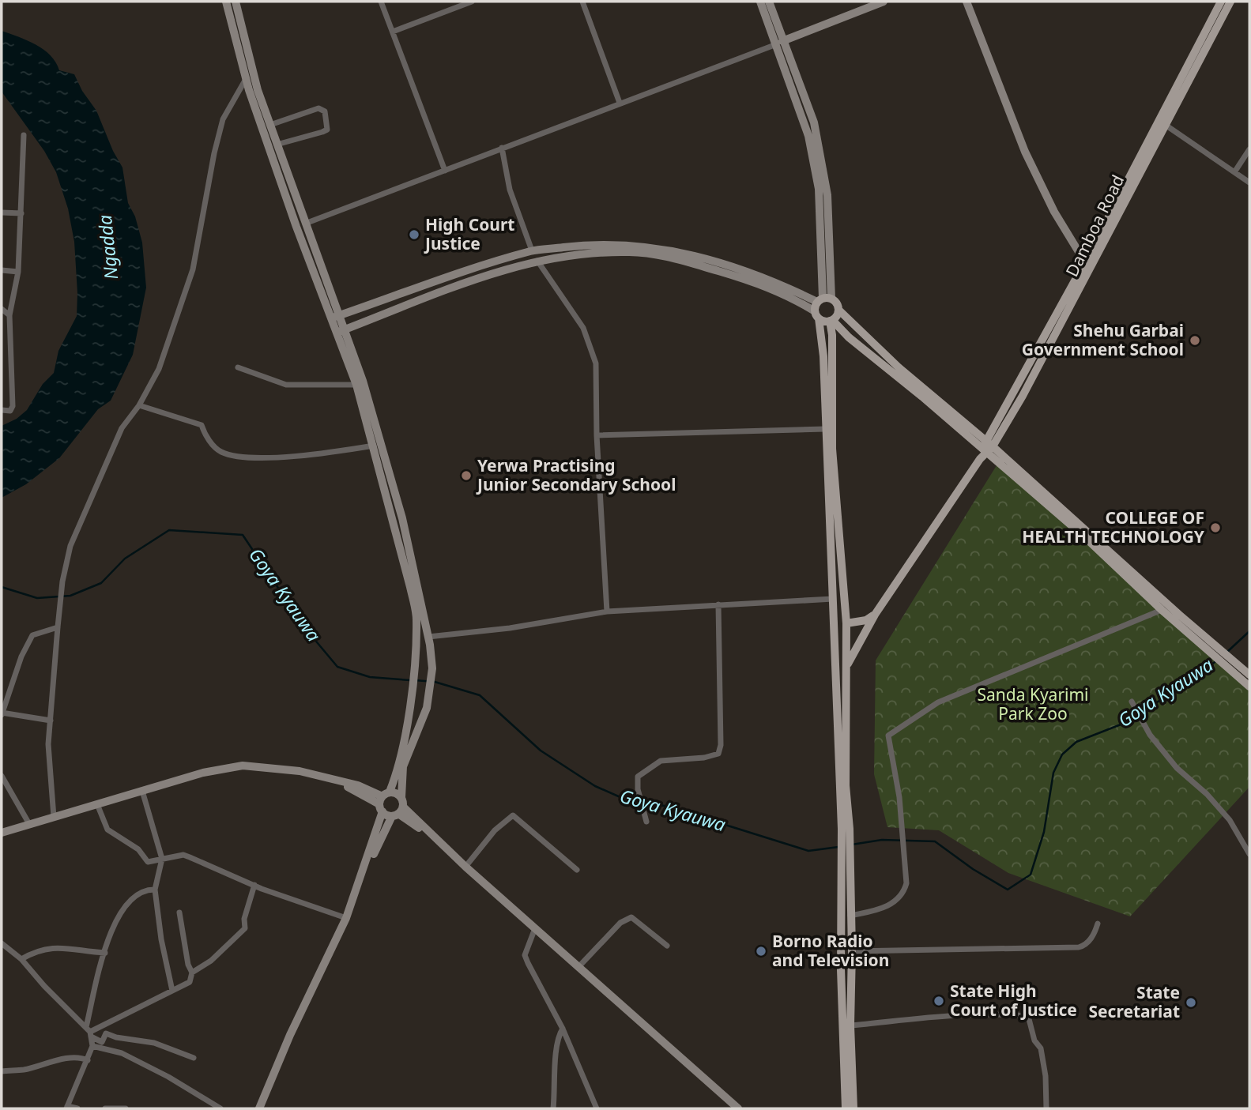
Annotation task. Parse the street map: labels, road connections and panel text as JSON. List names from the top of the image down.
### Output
{
  "streets": {
    "main road": ["Damboa Road"]
  },
  "water": ["Ngadda", "Goya Kyauwa"],
  "parks": ["Sanda Kyarimi Park Zoo"],
  "places": [
    "High Court Justice",
    "Shehu Garbai Government School",
    "Yerwa Practising Junior Secondary School",
    "COLLEGE OF HEALTH TECHNOLOGY",
    "Borno Radio and Television",
    "State High Court of Justice",
    "State Secretariat"
  ]
}
